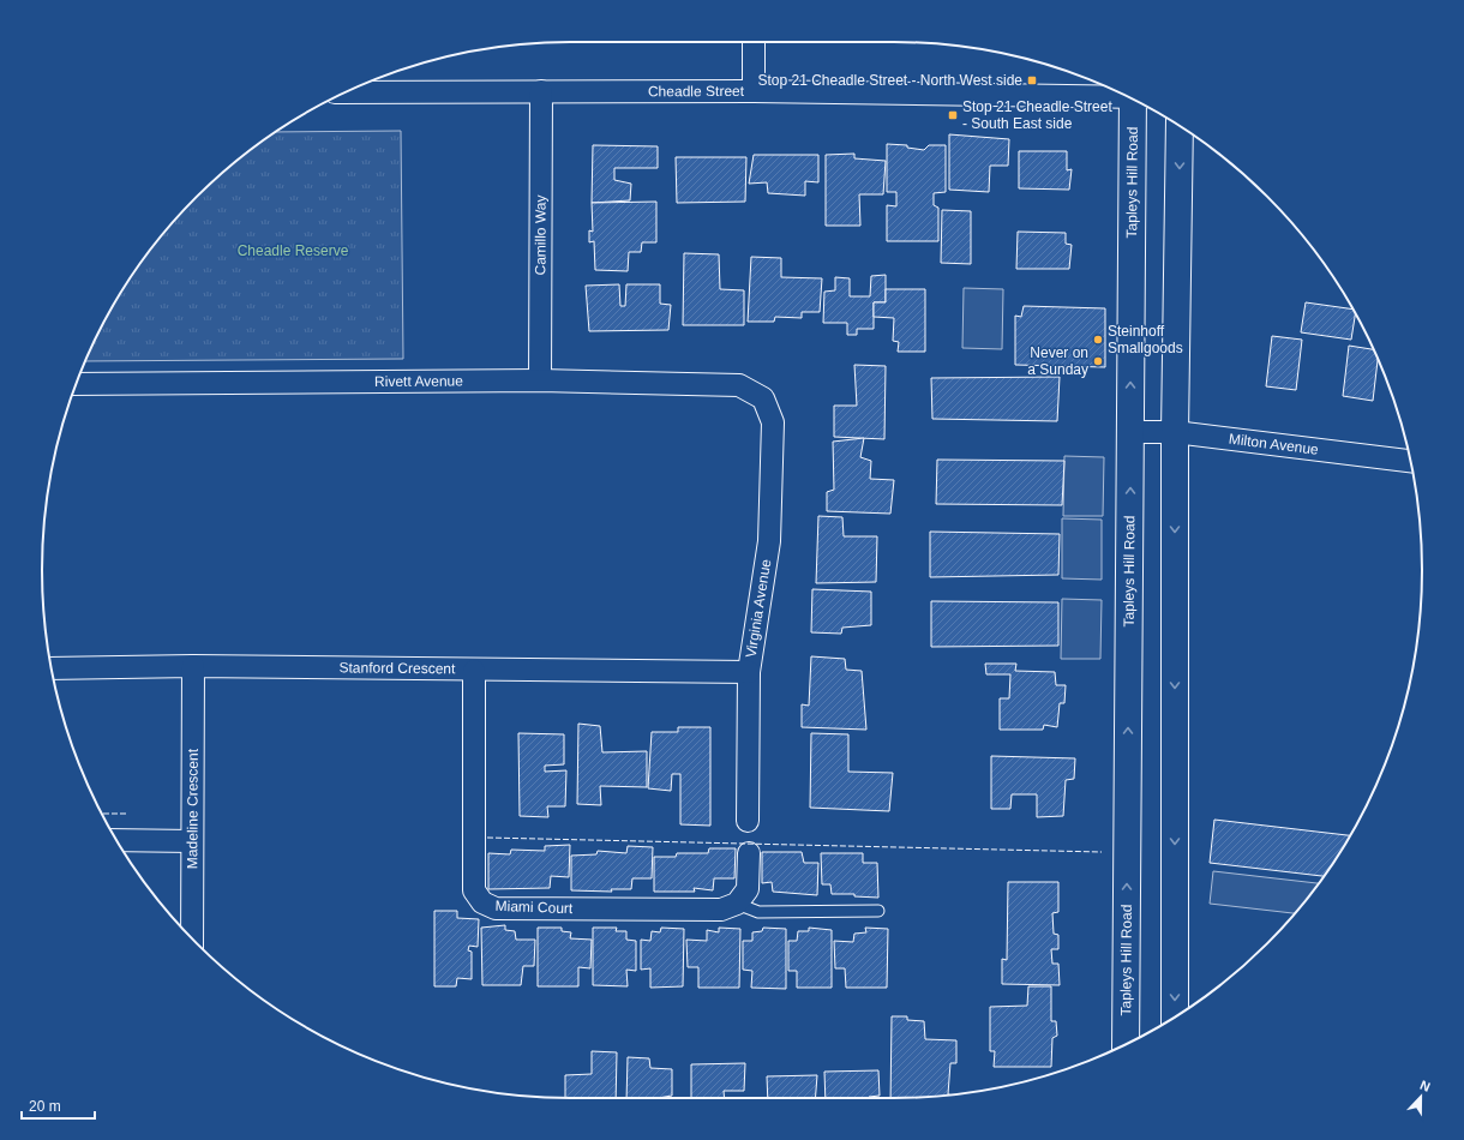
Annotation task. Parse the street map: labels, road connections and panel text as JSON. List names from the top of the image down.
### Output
{
  "streets": {
    "main road": ["Tapleys Hill Road"],
    "street": [
      "Cheadle Street",
      "Camillo Way",
      "Rivett Avenue",
      "Milton Avenue",
      "Virginia Avenue",
      "Stanford Crescent",
      "Madeline Crescent",
      "Miami Court"
    ]
  },
  "crossings": [
    ["Cheadle Street", "Camillo Way"],
    ["Tapleys Hill Road", "Milton Avenue"],
    ["Camillo Way", "Rivett Avenue"],
    ["Rivett Avenue", "Virginia Avenue"],
    ["Virginia Avenue", "Stanford Crescent"],
    ["Stanford Crescent", "Madeline Crescent"],
    ["Stanford Crescent", "Miami Court"]
  ],
  "parks": ["Cheadle Reserve"],
  "places": {
    "transit": ["Stop 21 Cheadle Street - North West side", "Stop 21 Cheadle Street - South East side"],
    "other": ["Steinhoff Smallgoods", "Never on a Sunday"]
  },
  "scale_bar": "20 m",
  "north": "top"
}
